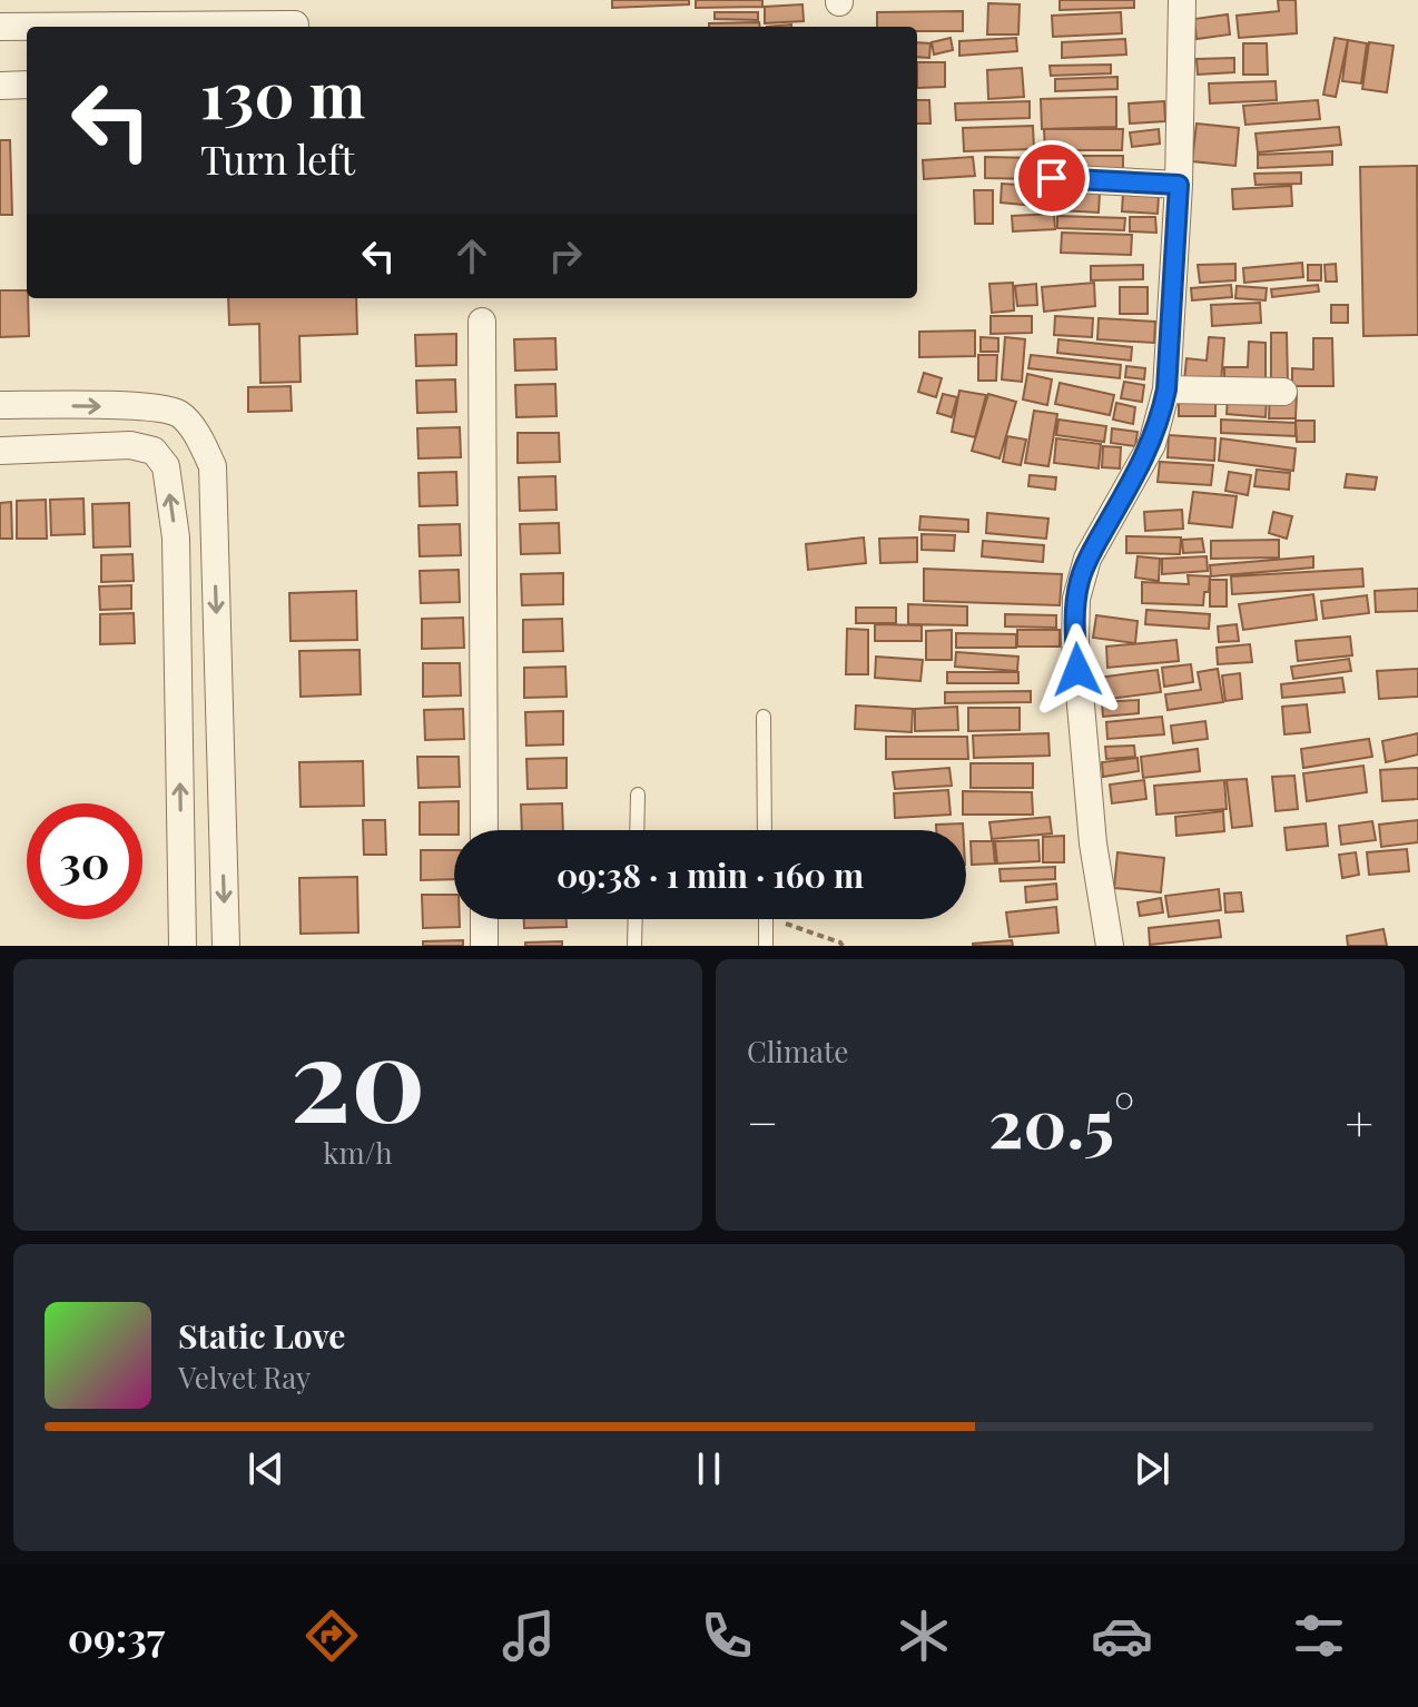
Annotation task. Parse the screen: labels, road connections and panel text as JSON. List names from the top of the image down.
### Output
{
  "page": {
    "turn": ["130 m", "Turn left"],
    "limit": "30",
    "trip": "09:38 · 1 min · 160 m",
    "tile": [
      ["20", "km/h"],
      "Climate"
    ],
    "heat": ["−", "20.5°", "+"],
    "song": ["Static Love", "Velvet Ray"],
    "tabs": "09:37"
  }
}
